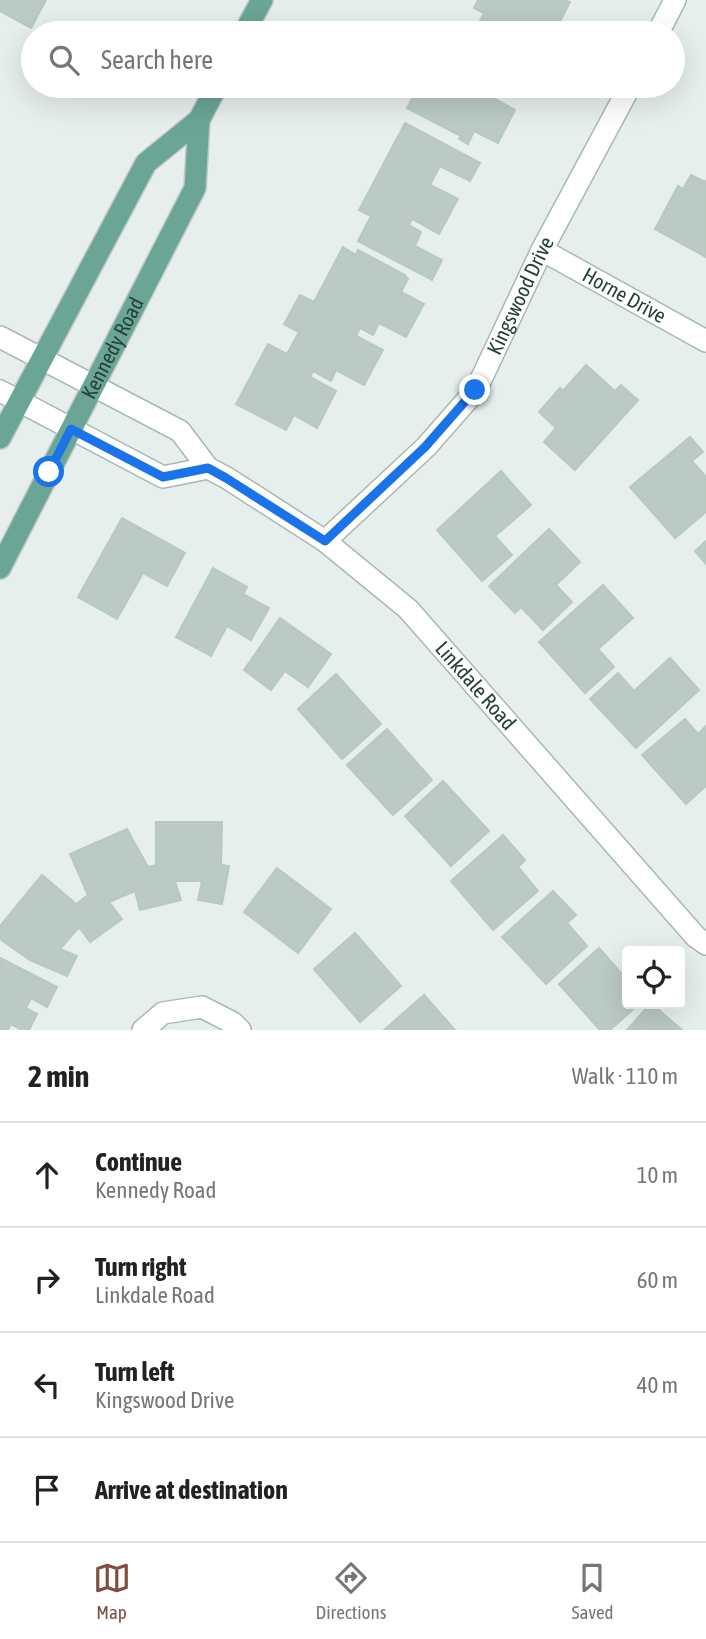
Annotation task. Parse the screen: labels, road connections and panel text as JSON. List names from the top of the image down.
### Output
{
  "streets": {
    "main road": ["Kennedy Road"],
    "street": ["Kingswood Drive", "Horne Drive", "Linkdale Road"]
  },
  "crossings": [
    ["Kingswood Drive", "Horne Drive"],
    ["Kingswood Drive", "Linkdale Road"],
    ["Kennedy Road", "Linkdale Road"]
  ],
  "page": {
    "search": "Search here",
    "heading": ["2 min", "Walk · 110 m"],
    "list": [
      ["Continue", "Kennedy Road", "10 m"],
      ["Turn right", "Linkdale Road", "60 m"],
      ["Turn left", "Kingswood Drive", "40 m"],
      "Arrive at destination"
    ],
    "nav": ["Map", "Directions", "Saved"]
  }
}
